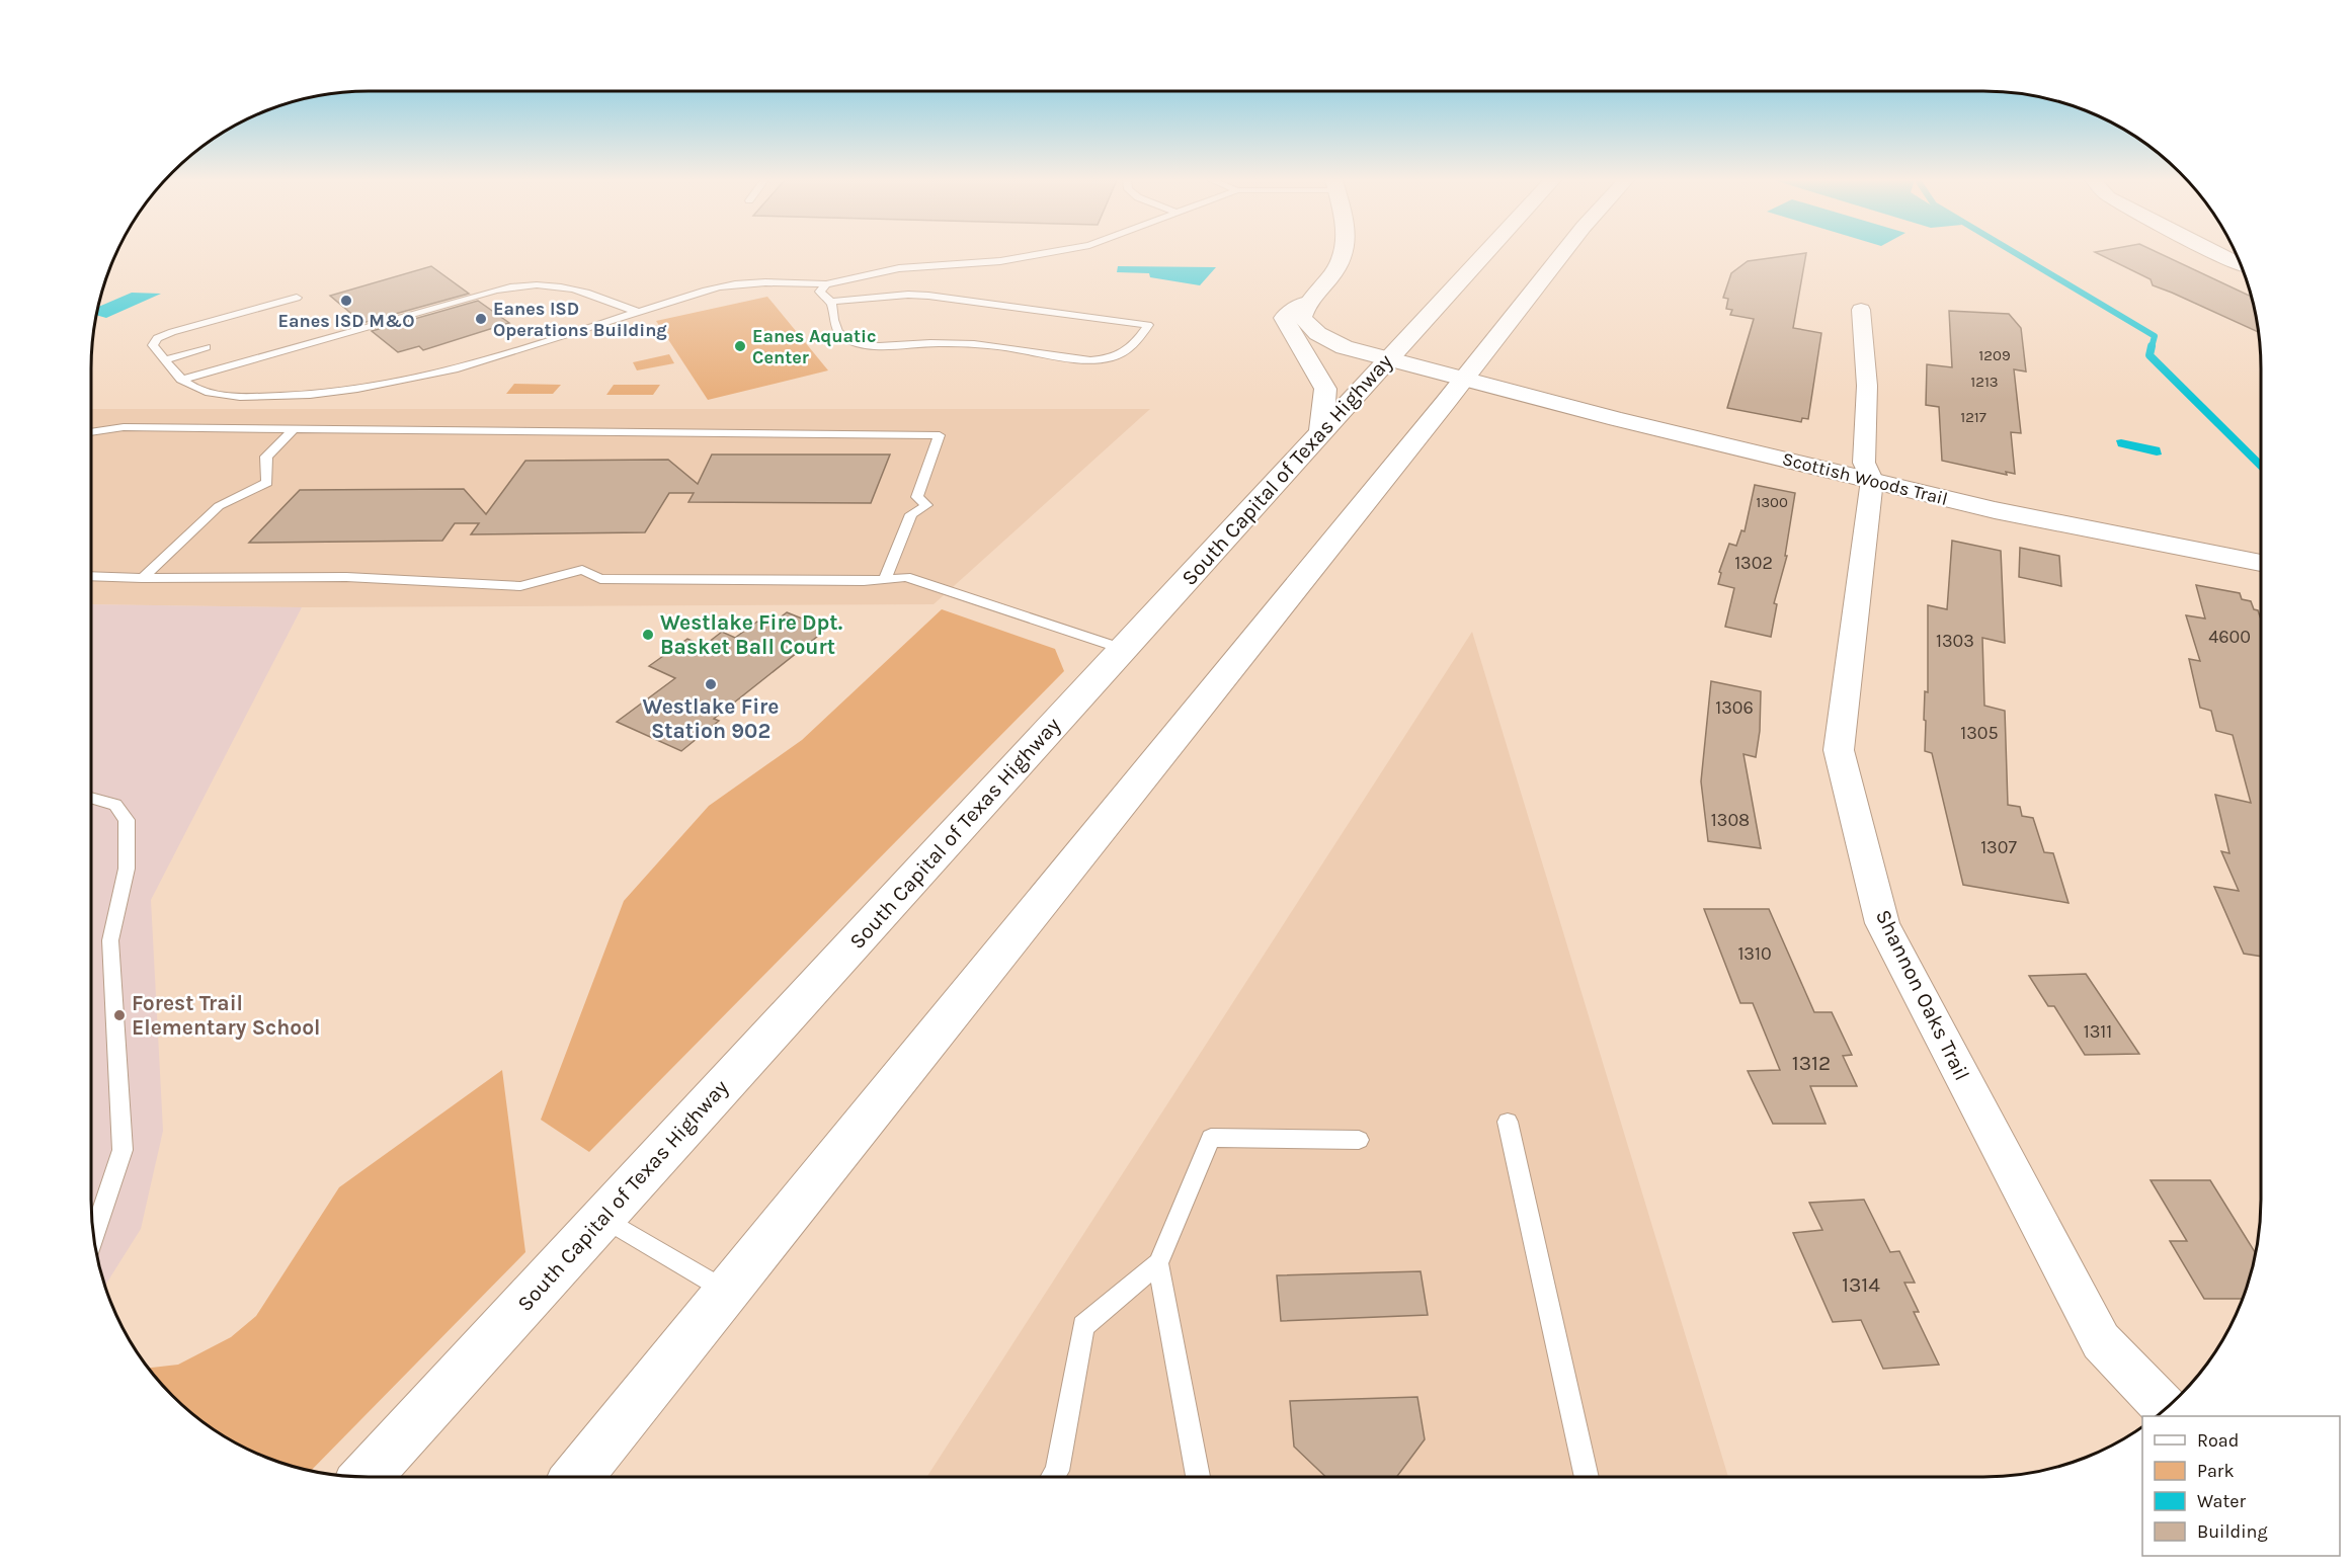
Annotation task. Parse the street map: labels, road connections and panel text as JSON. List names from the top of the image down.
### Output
{
  "streets": {
    "main road": ["South Capital of Texas Highway", "Scottish Woods Trail"],
    "street": ["Shannon Oaks Trail"]
  },
  "crossings": [
    ["South Capital of Texas Highway", "Scottish Woods Trail"],
    ["Scottish Woods Trail", "Shannon Oaks Trail"]
  ],
  "places": [
    "Eanes ISD M&O",
    "Eanes ISD Operations Building",
    "Eanes Aquatic Center",
    "Westlake Fire Dpt. Basket Ball Court",
    "Westlake Fire Station 902",
    "Forest Trail Elementary School"
  ],
  "house_numbers": [
    "1209",
    "1213",
    "1217",
    "1300",
    "1302",
    "4600",
    "1303",
    "1306",
    "1305",
    "1308",
    "1307",
    "1310",
    "1311",
    "1312",
    "1314"
  ],
  "legend": [
    "Road",
    "Park",
    "Water",
    "Building"
  ]
}
